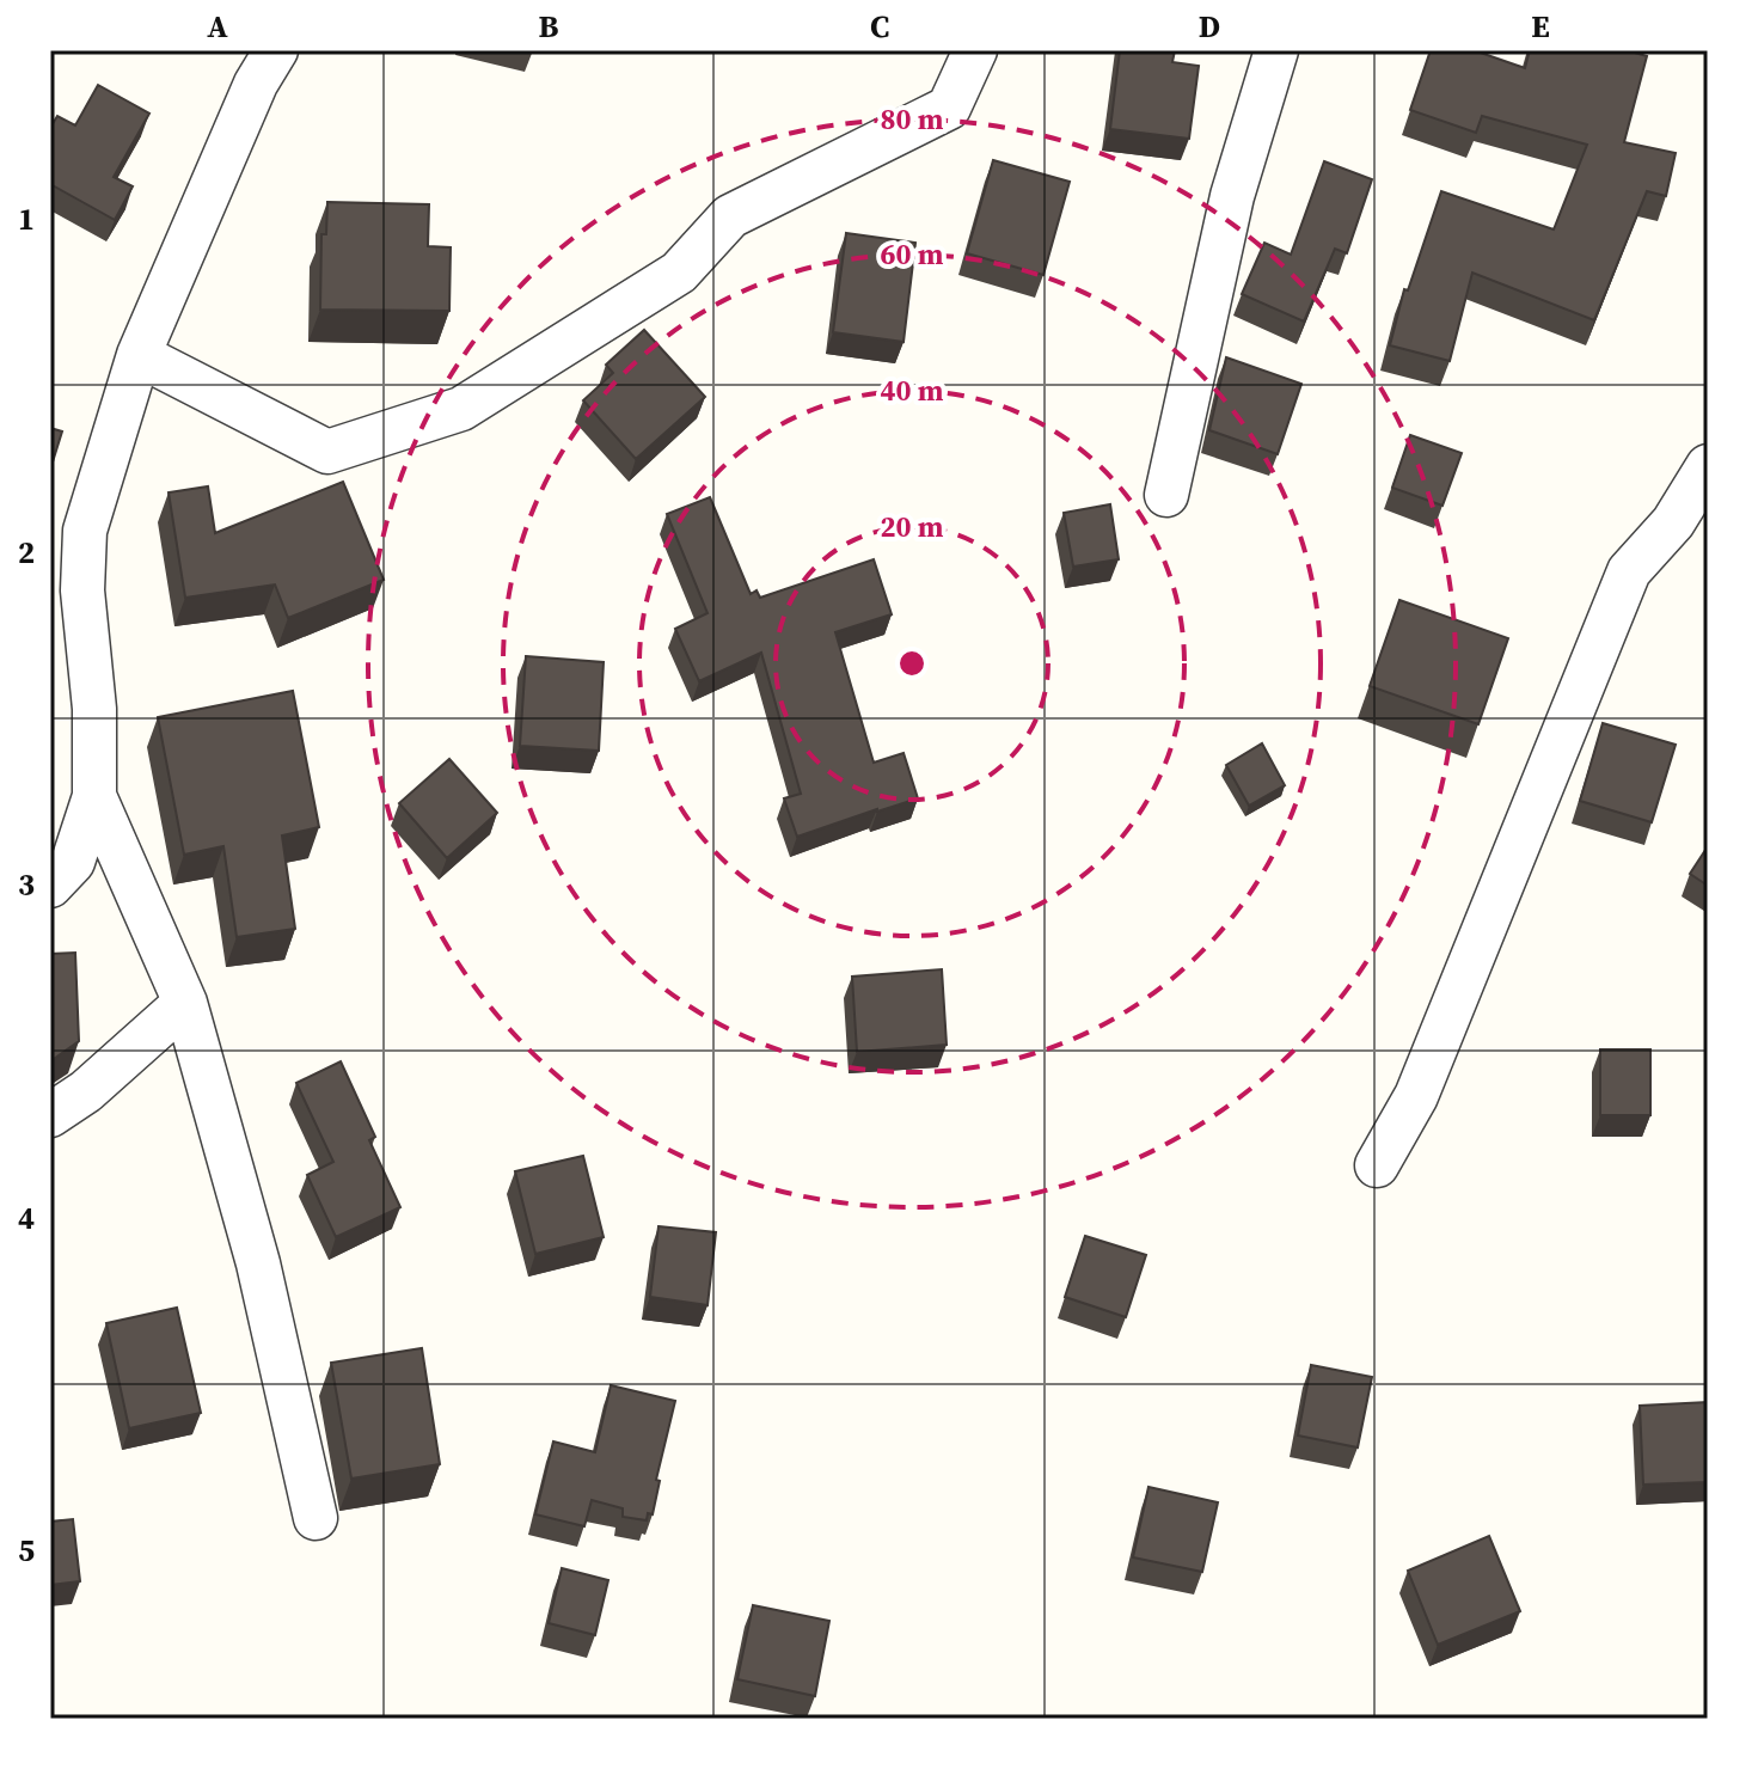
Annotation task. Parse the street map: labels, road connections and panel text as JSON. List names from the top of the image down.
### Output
{
  "grid": {
    "columns": [
      "A",
      "B",
      "C",
      "D",
      "E"
    ],
    "rows": [
      "1",
      "2",
      "3",
      "4",
      "5"
    ]
  },
  "rings": [
    "80 m",
    "60 m",
    "40 m",
    "20 m"
  ]
}
